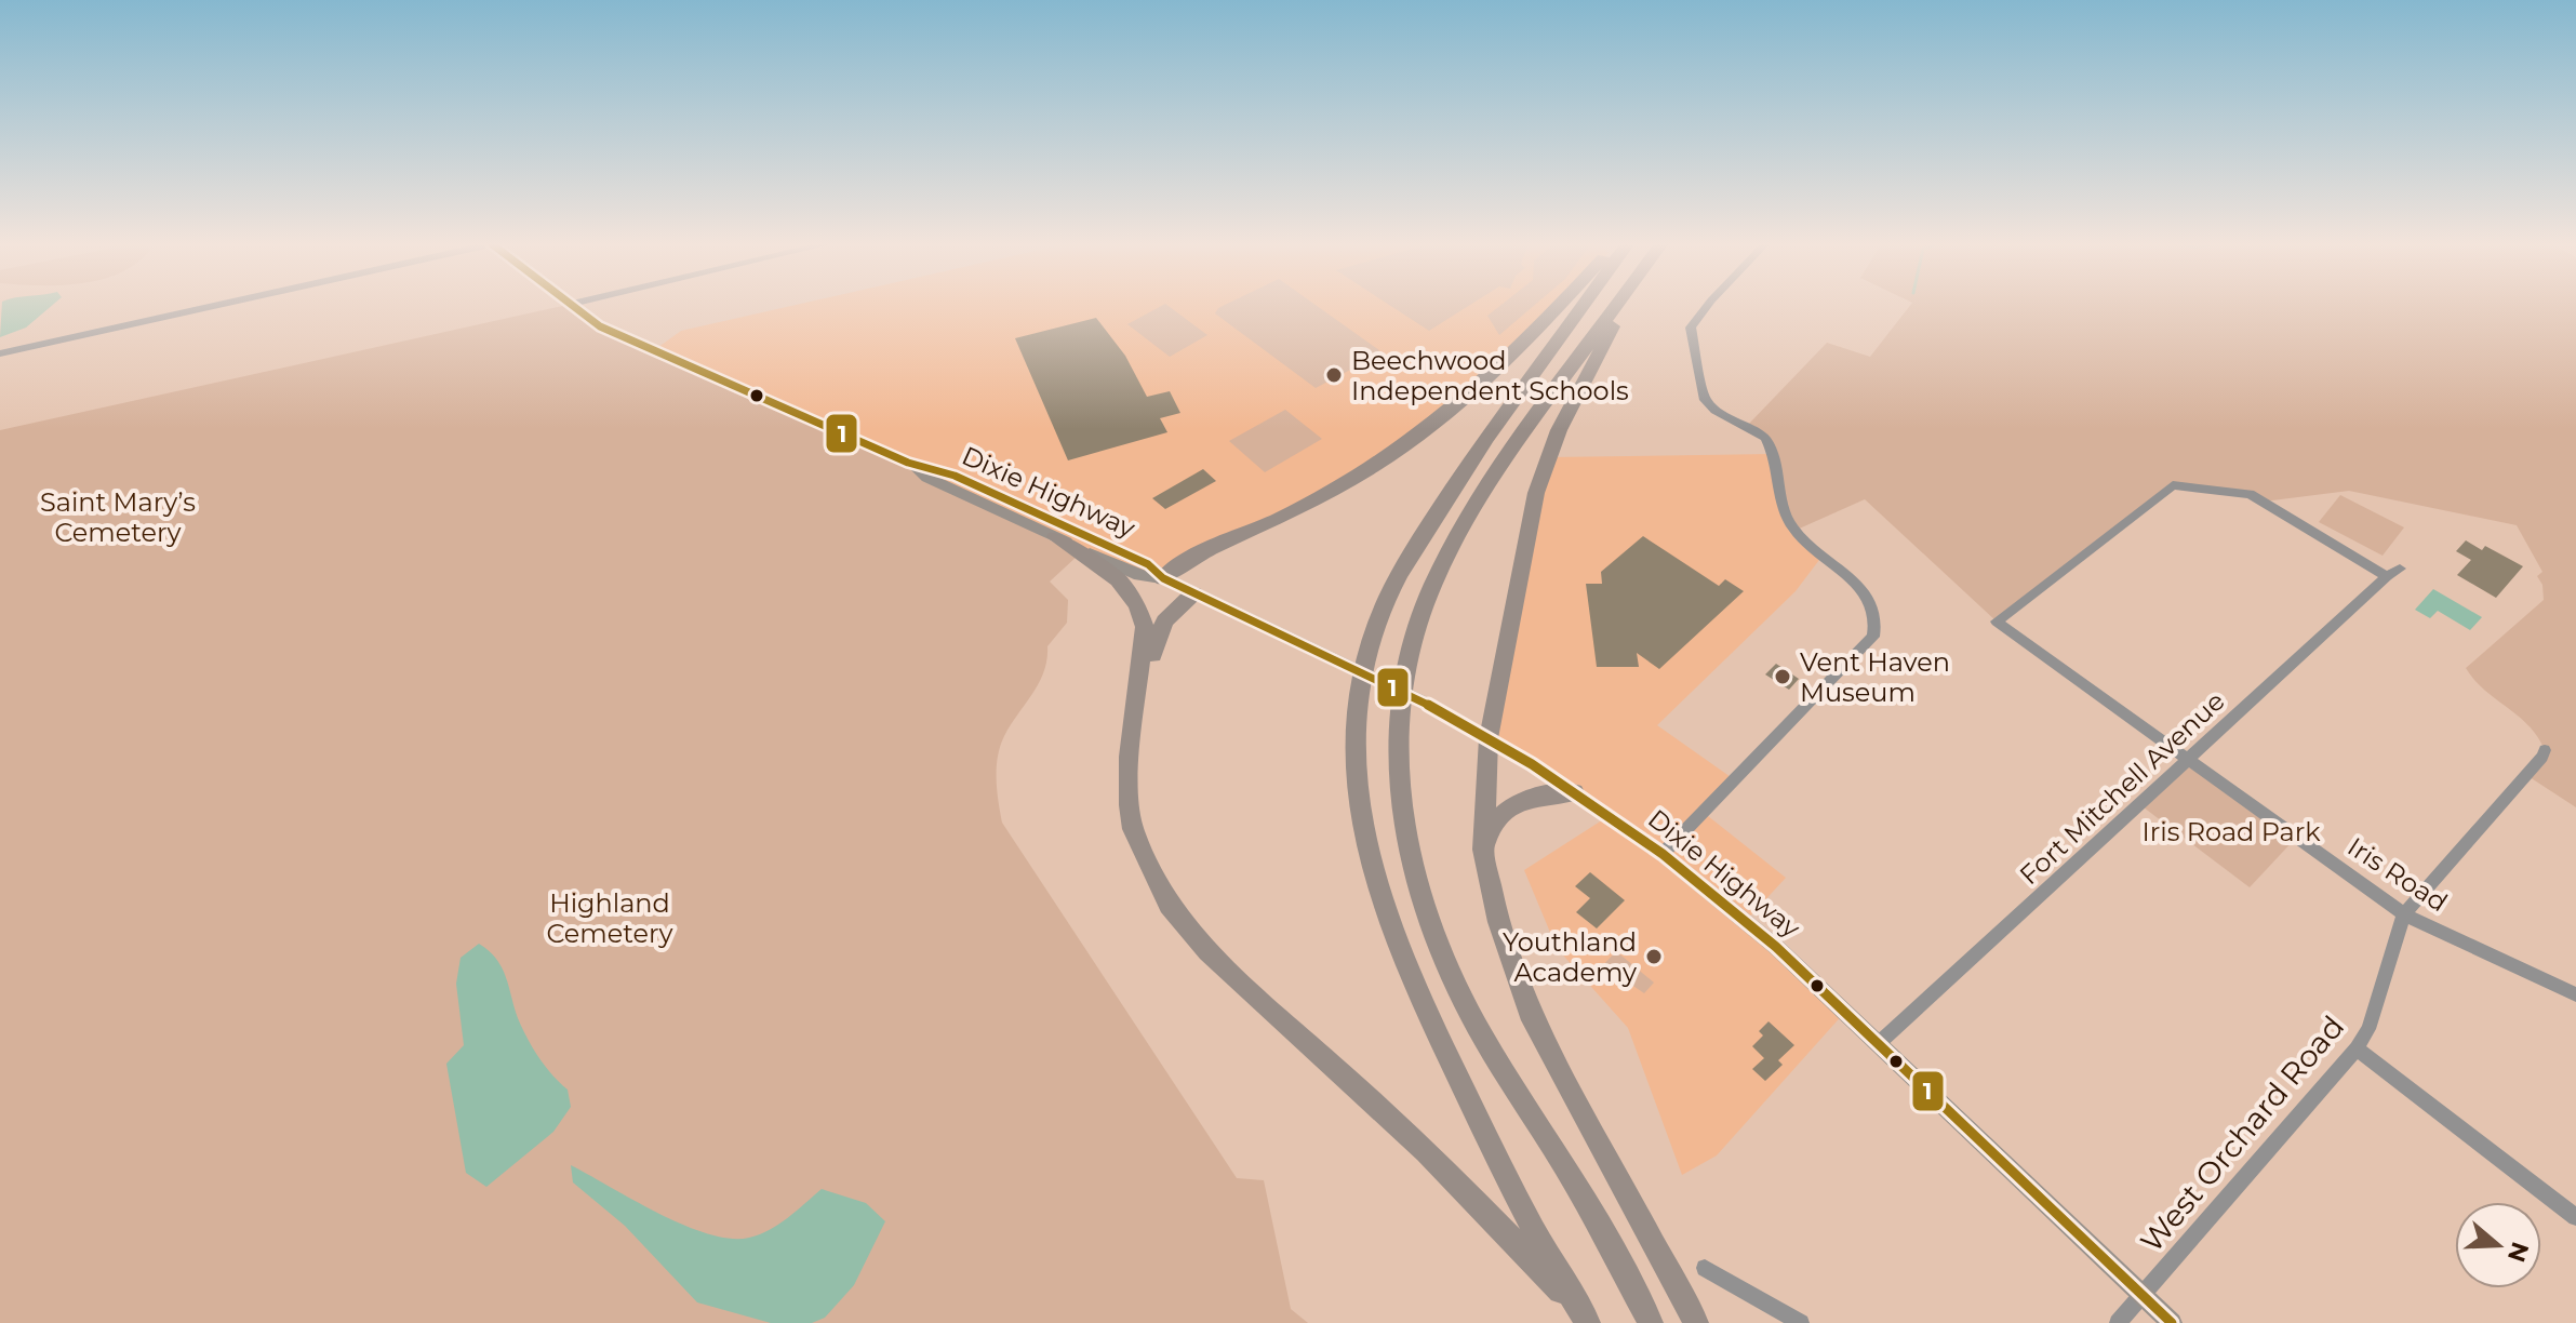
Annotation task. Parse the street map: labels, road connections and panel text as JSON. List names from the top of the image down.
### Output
{
  "streets": {
    "main road": ["Dixie Highway"],
    "street": ["Fort Mitchell Avenue", "Iris Road", "West Orchard Road"]
  },
  "crossings": [
    ["Dixie Highway", "Fort Mitchell Avenue"],
    ["Dixie Highway", "West Orchard Road"],
    ["Fort Mitchell Avenue", "Iris Road"],
    ["Iris Road", "West Orchard Road"]
  ],
  "parks": ["Saint Mary’s Cemetery", "Iris Road Park", "Highland Cemetery"],
  "places": ["Beechwood Independent Schools", "Vent Haven Museum", "Youthland Academy"],
  "lines": ["transit line 1"],
  "north": "right"
}
